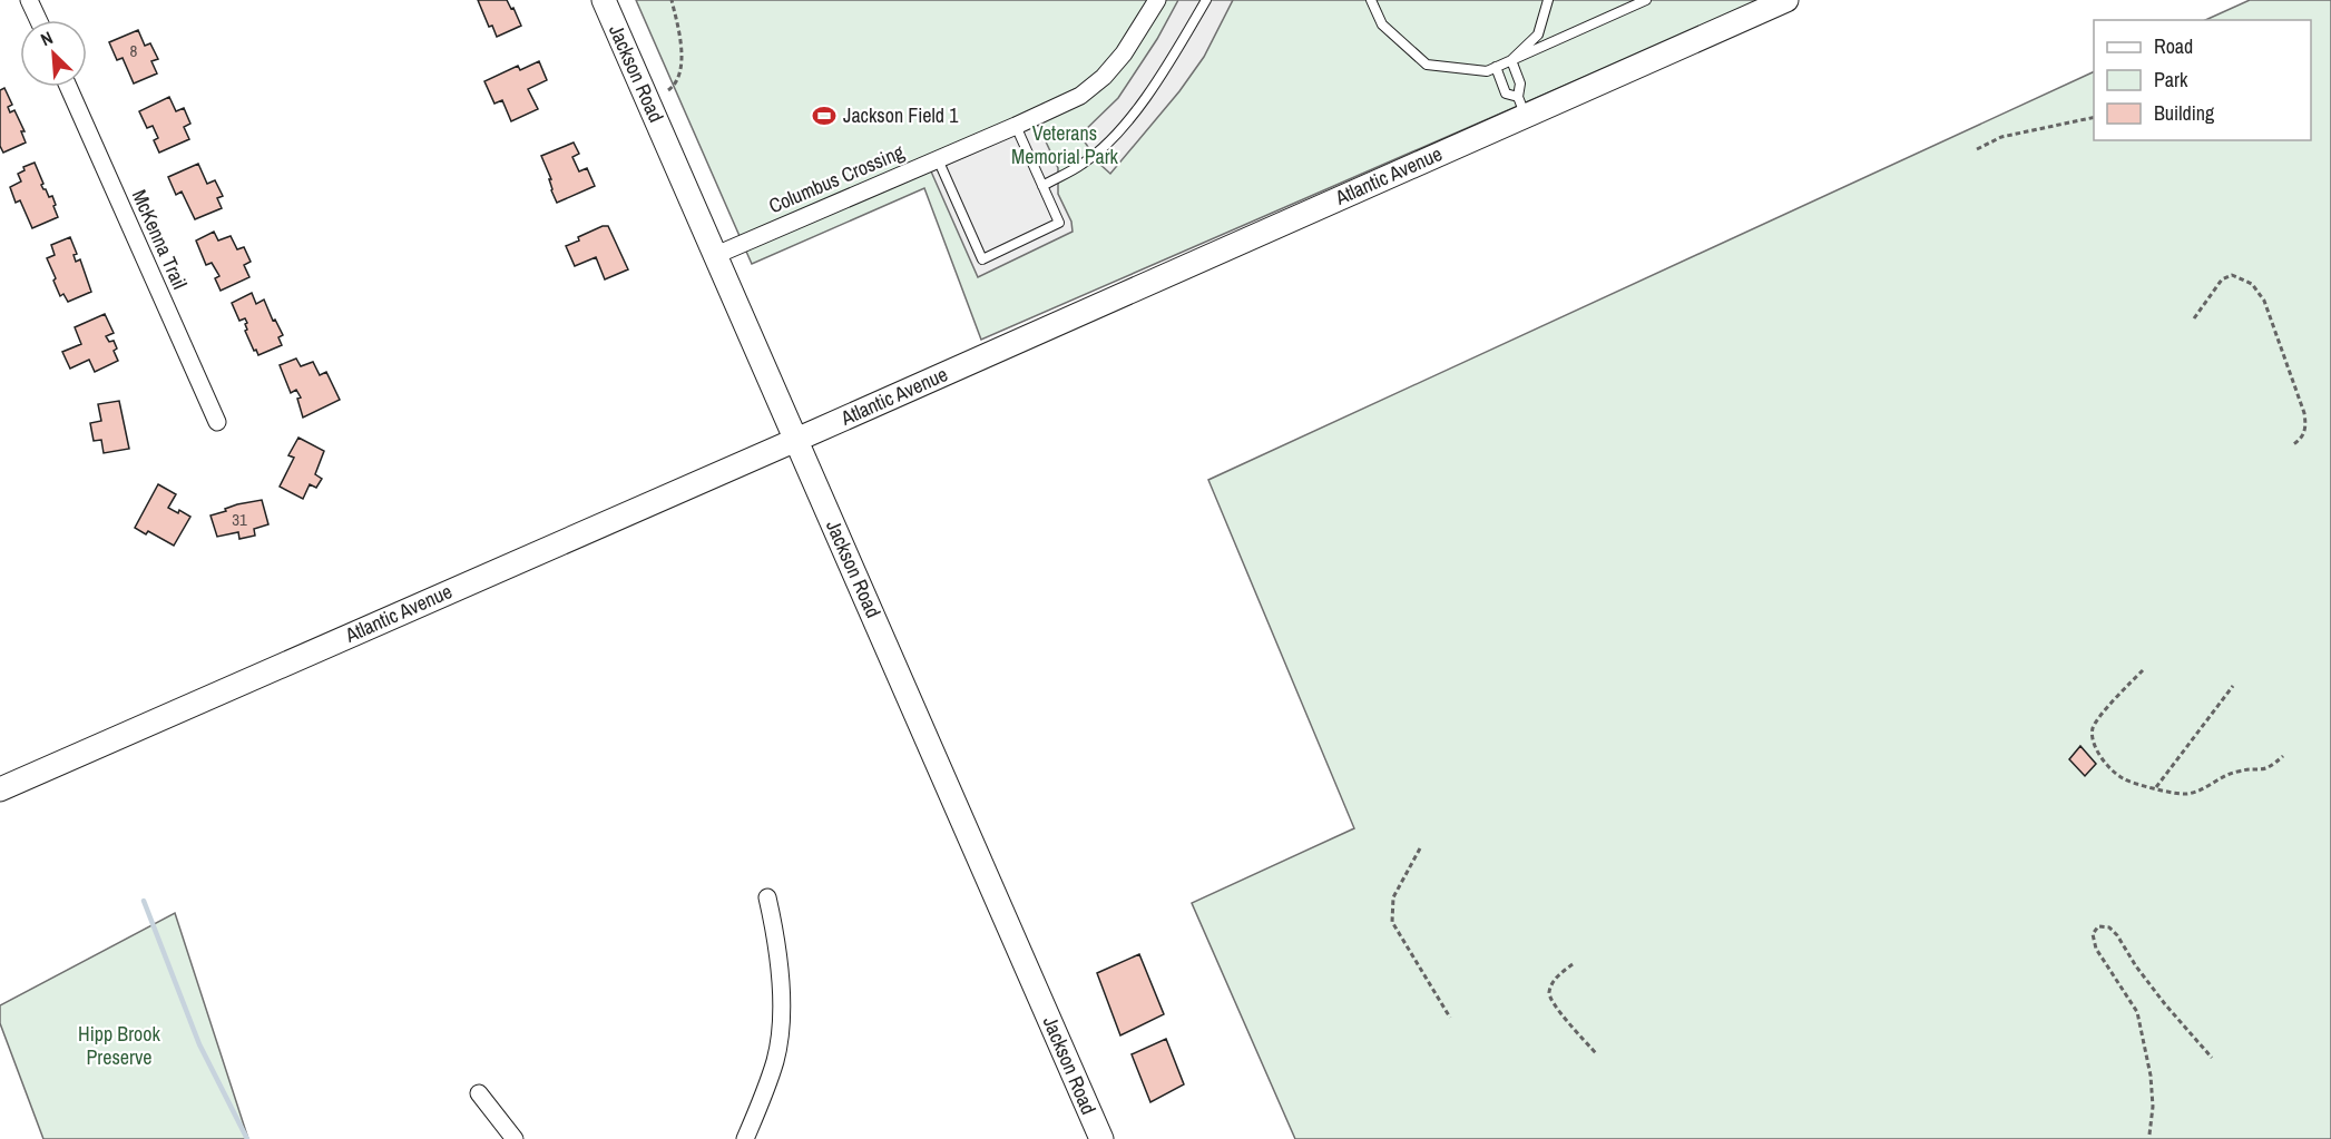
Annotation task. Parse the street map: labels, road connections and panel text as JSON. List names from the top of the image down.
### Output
{
  "streets": {
    "main road": ["Jackson Road", "Atlantic Avenue"],
    "street": ["Columbus Crossing", "McKenna Trail"]
  },
  "crossings": [
    ["Jackson Road", "Atlantic Avenue"],
    ["Jackson Road", "Columbus Crossing"]
  ],
  "parks": ["Veterans Memorial Park", "Hipp Brook Preserve"],
  "places": {
    "sports": ["Jackson Field 1"]
  },
  "house_numbers": ["8", "31"],
  "legend": ["Road", "Park", "Building"],
  "north": "top left"
}
